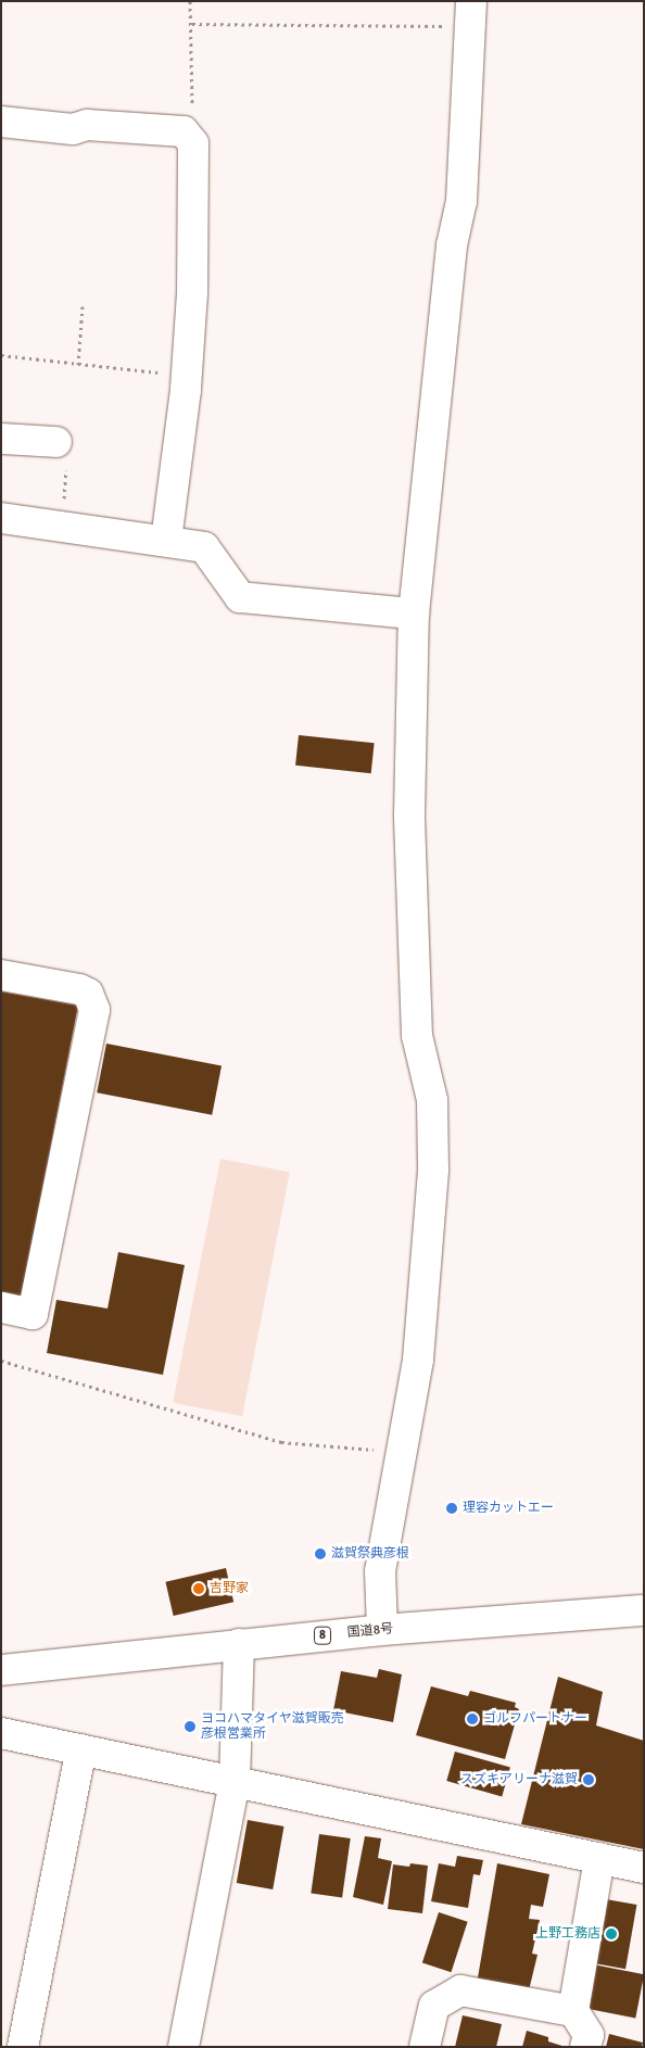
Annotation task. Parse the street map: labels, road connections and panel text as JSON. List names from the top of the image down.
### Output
{
  "streets": {
    "main road": ["国道8号", "8"]
  },
  "places": [
    "理容カットエー",
    "滋賀祭典彦根",
    "吉野家",
    "ゴルフパートナー",
    "ヨコハマタイヤ滋賀販売 彦根営業所",
    "スズキアリーナ滋賀",
    "上野工務店"
  ]
}
